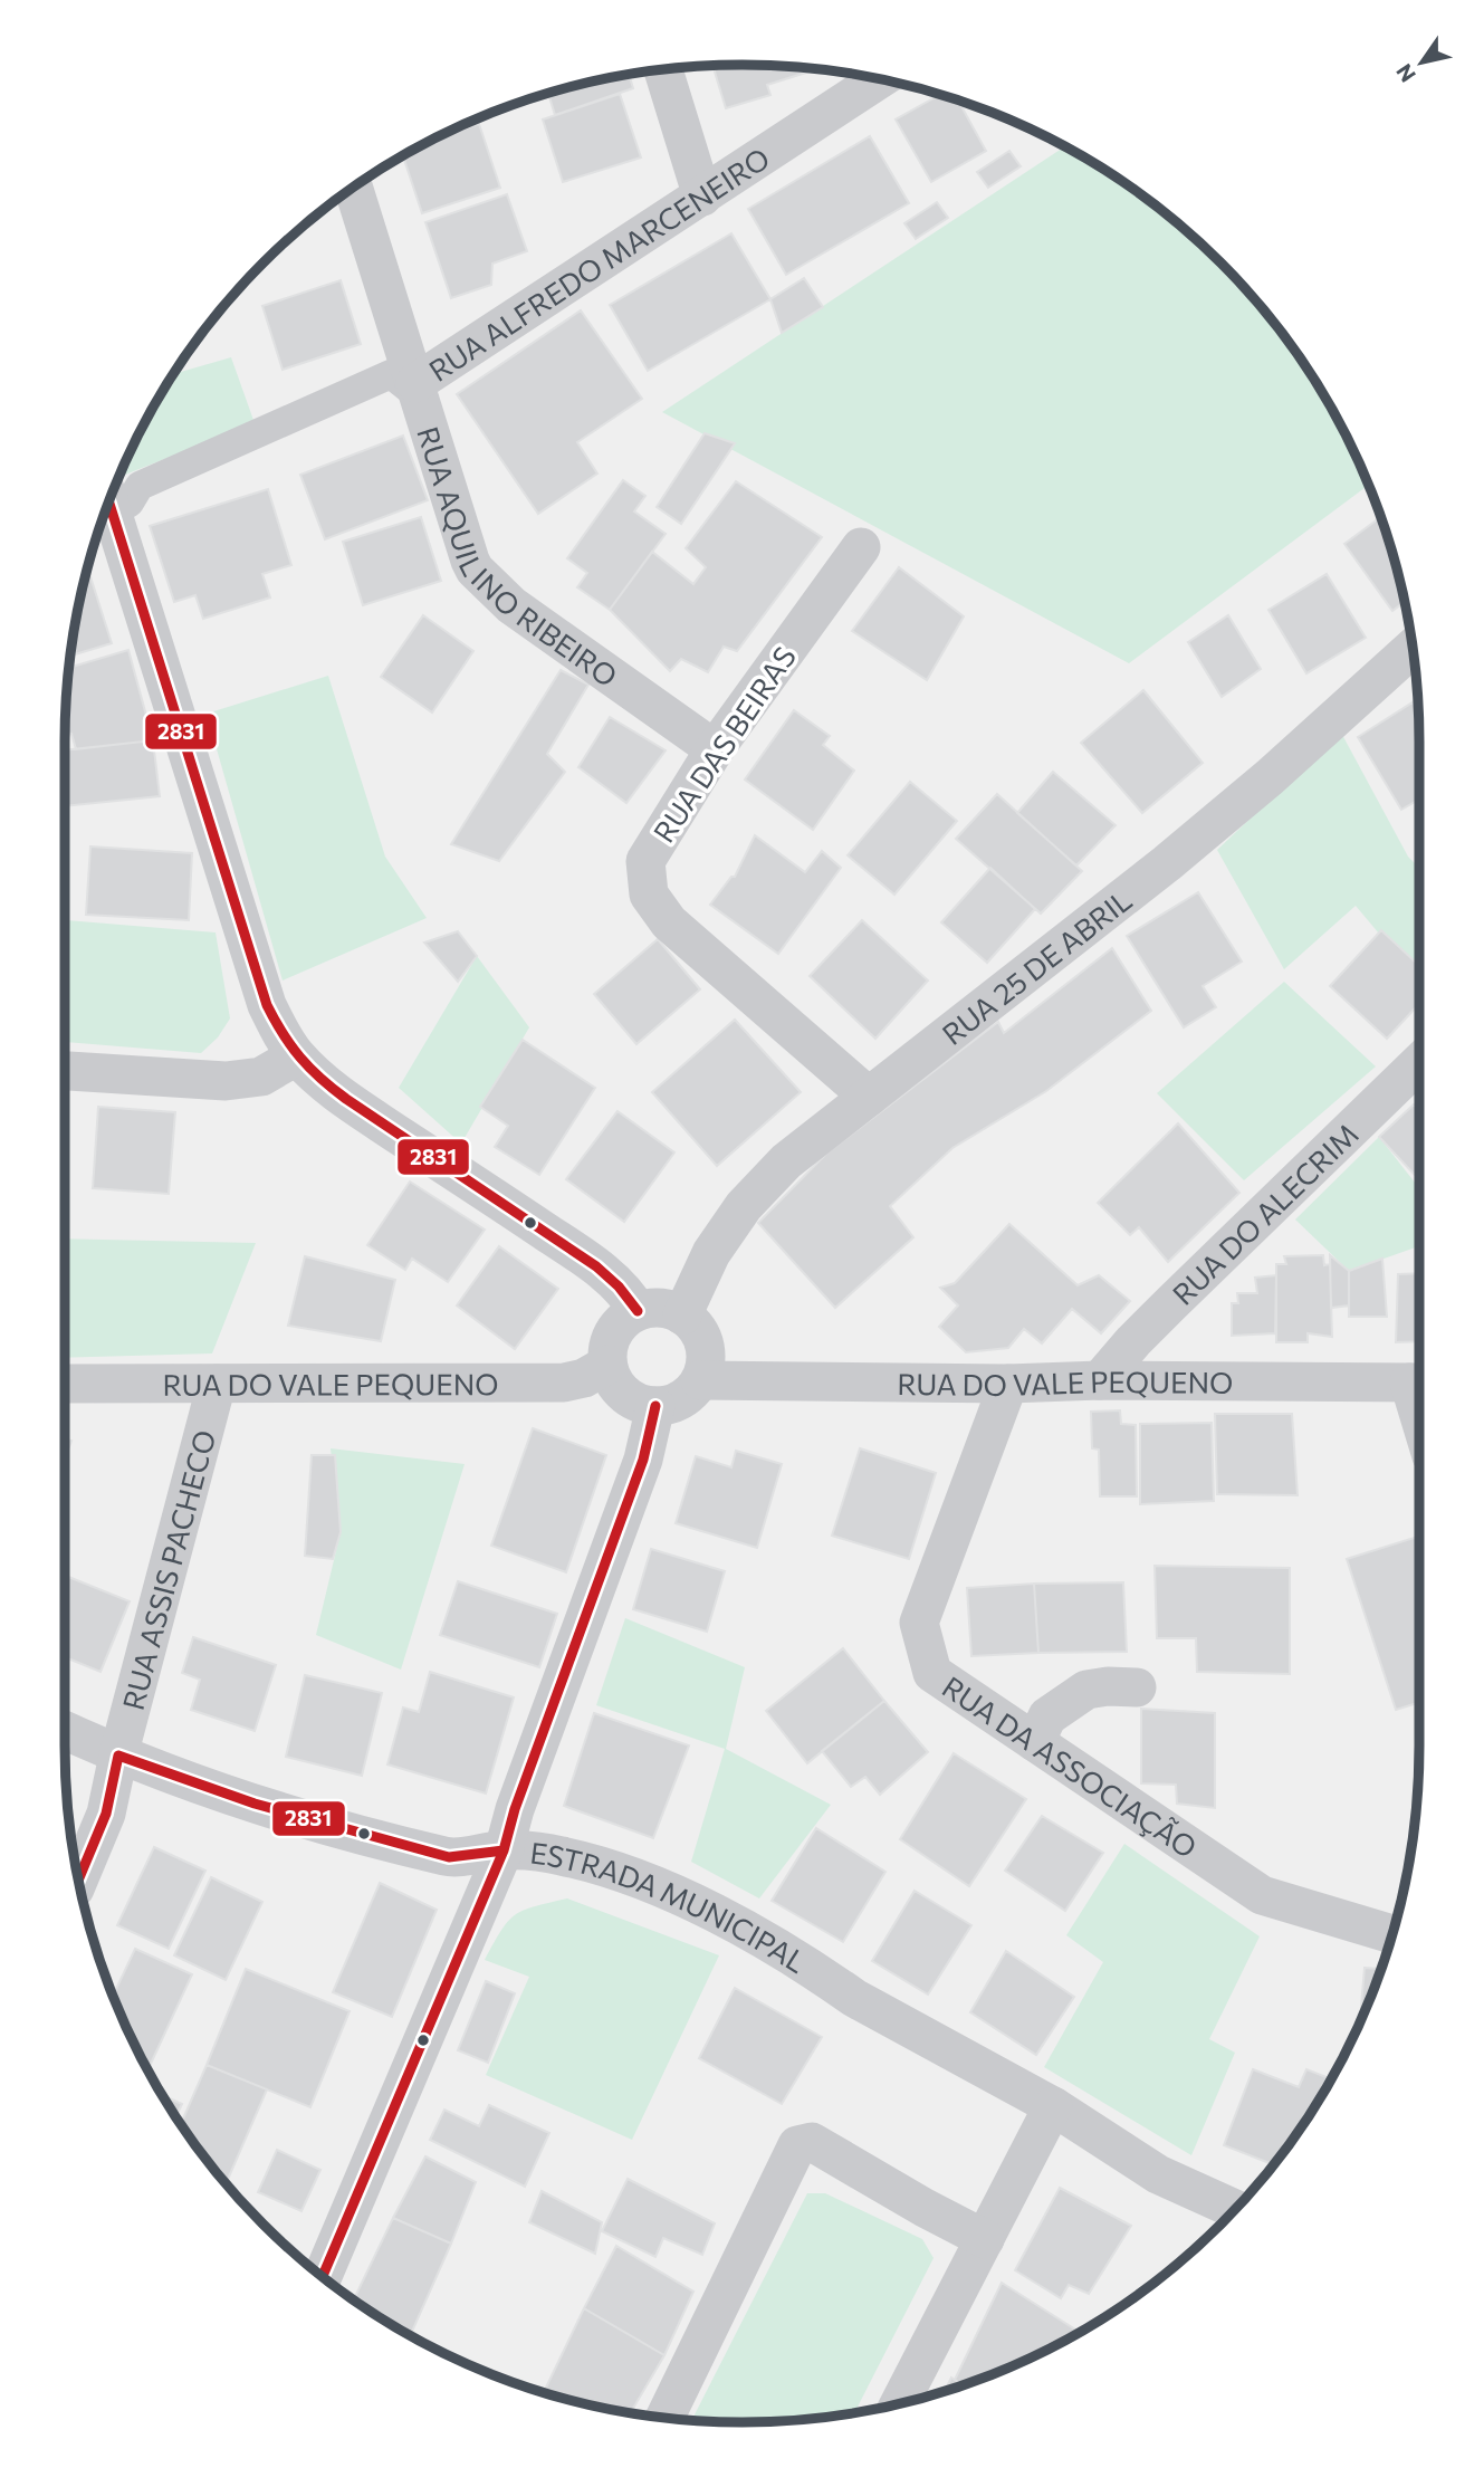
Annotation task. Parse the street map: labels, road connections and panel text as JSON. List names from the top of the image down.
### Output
{
  "streets": {
    "street": [
      "RUA ALFREDO MARCENEIRO",
      "RUA AQUILINO RIBEIRO",
      "RUA DAS BEIRAS",
      "RUA 25 DE ABRIL",
      "RUA DO ALECRIM",
      "RUA DO VALE PEQUENO",
      "RUA ASSIS PACHECO",
      "RUA DA ASSOCIAÇÃO",
      "ESTRADA MUNICIPAL"
    ]
  },
  "crossings": [
    ["RUA ALFREDO MARCENEIRO", "RUA AQUILINO RIBEIRO"],
    ["RUA AQUILINO RIBEIRO", "RUA DAS BEIRAS"],
    ["RUA DAS BEIRAS", "RUA 25 DE ABRIL"],
    ["RUA 25 DE ABRIL", "RUA DO VALE PEQUENO"],
    ["RUA DO ALECRIM", "RUA DO VALE PEQUENO"],
    ["RUA DO VALE PEQUENO", "RUA ASSIS PACHECO"],
    ["RUA DO VALE PEQUENO", "RUA DA ASSOCIAÇÃO"],
    ["RUA ASSIS PACHECO", "ESTRADA MUNICIPAL"]
  ],
  "lines": ["transit line 2831"],
  "north": "bottom left"
}
